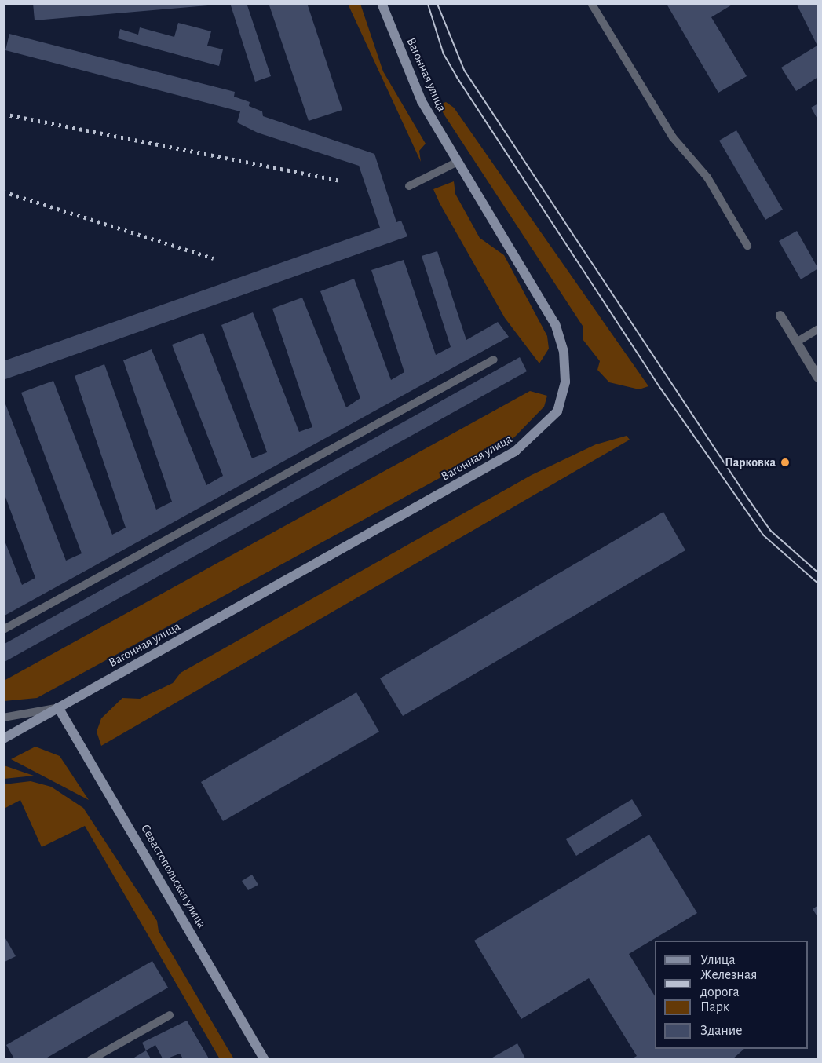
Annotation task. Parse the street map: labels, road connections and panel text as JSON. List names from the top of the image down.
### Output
{
  "streets": {
    "street": ["Вагонная улица", "Севастопольская улица"]
  },
  "crossings": [
    ["Вагонная улица", "Севастопольская улица"]
  ],
  "places": ["Парковка"],
  "legend": [
    "Улица",
    "Железная дорога",
    "Парк",
    "Здание"
  ]
}
